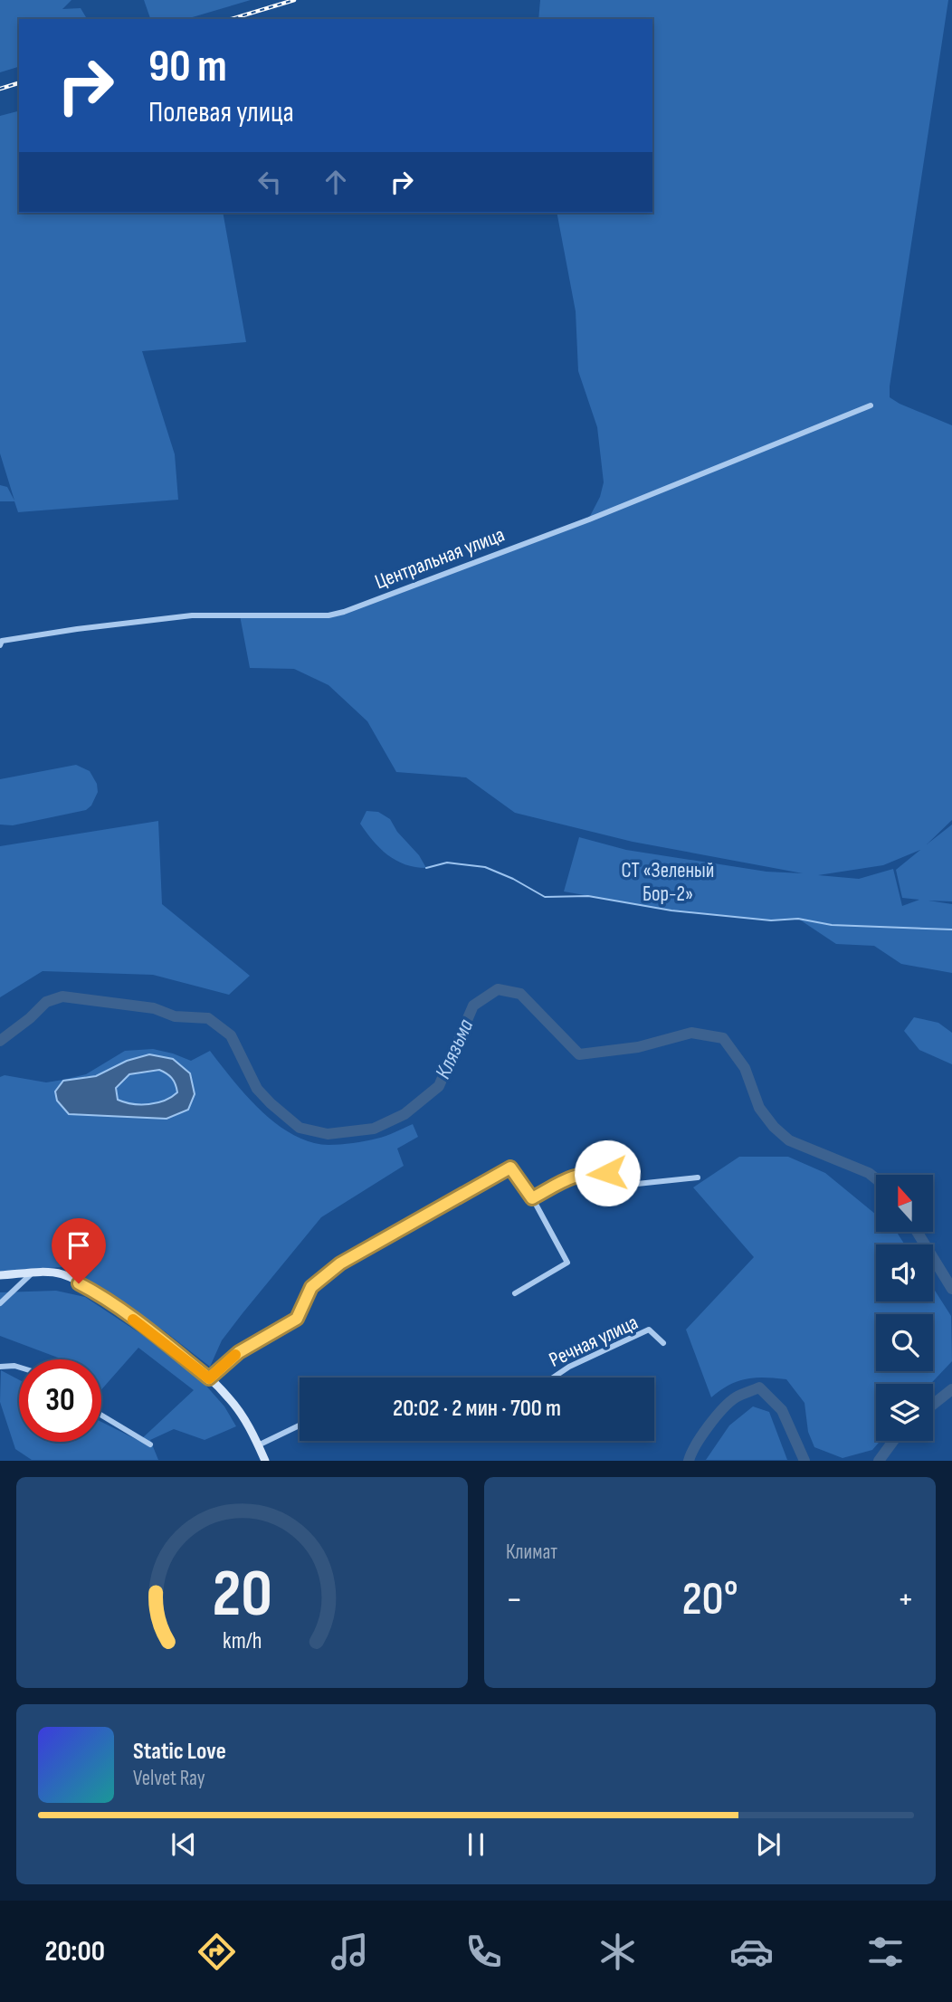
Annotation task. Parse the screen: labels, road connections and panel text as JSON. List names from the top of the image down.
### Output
{
  "streets": {
    "street": ["Центральная улица", "Речная улица"]
  },
  "water": ["Клязьма"],
  "parks": ["СТ «Зеленый Бор-2»"],
  "north": "top",
  "page": {
    "turn": ["90 m", "Полевая улица"],
    "limit": "30",
    "trip": "20:02 · 2 мин · 700 m",
    "tile": "Климат",
    "heat": ["−", "20°", "+"],
    "song": ["Static Love", "Velvet Ray"],
    "tabs": "20:00",
    "gauge": ["20", "km/h"]
  }
}
